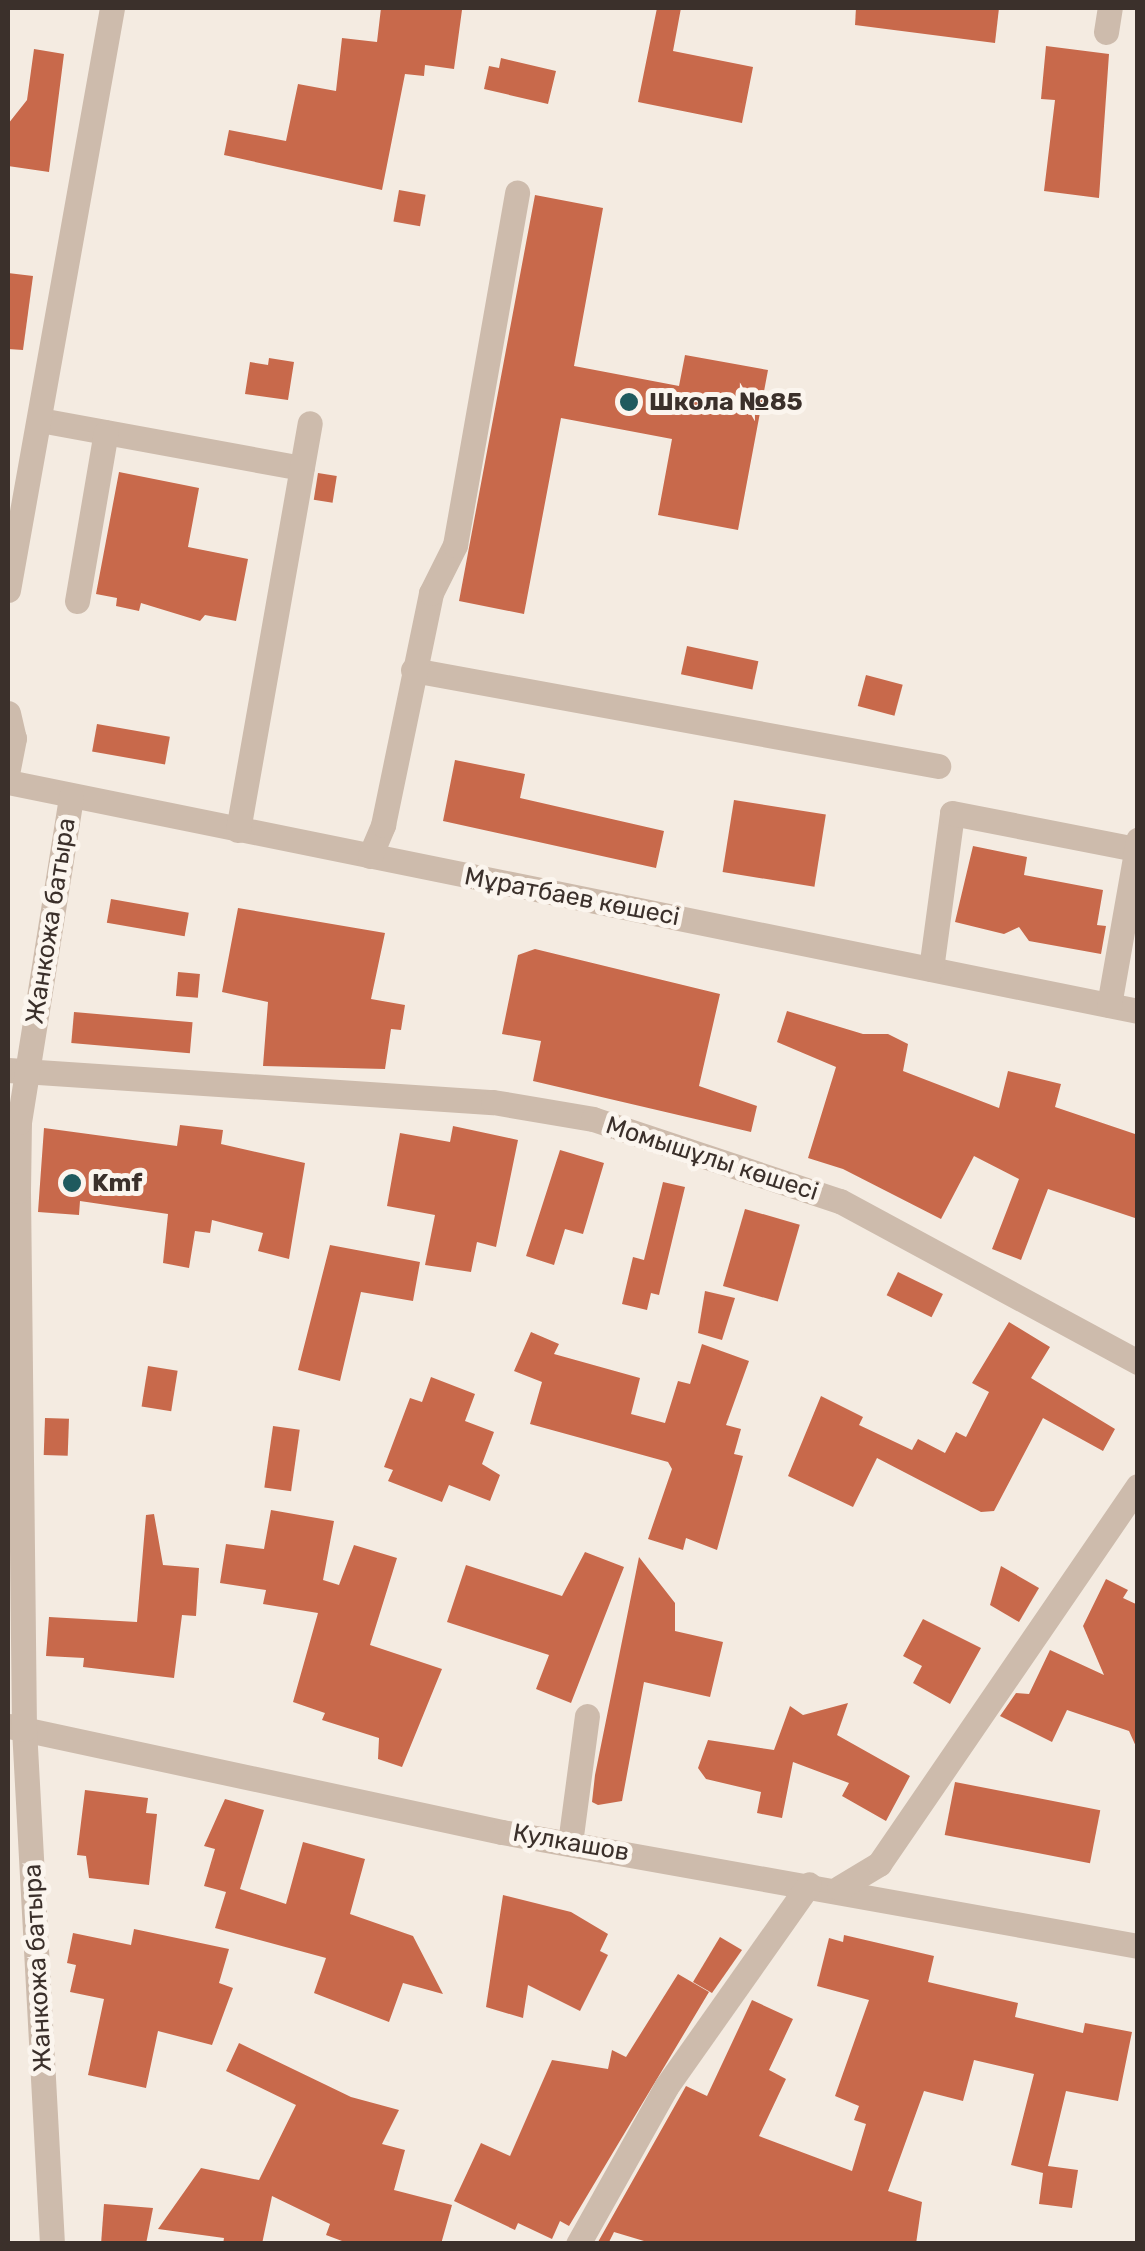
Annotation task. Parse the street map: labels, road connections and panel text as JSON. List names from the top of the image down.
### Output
{
  "streets": {
    "street": [
      "Мұратбаев көшесі",
      "Жанкожа батыра",
      "Момышұлы көшесі",
      "Кулкашов"
    ]
  },
  "crossings": [
    ["Мұратбаев көшесі", "Жанкожа батыра"],
    ["Жанкожа батыра", "Момышұлы көшесі"],
    ["Жанкожа батыра", "Кулкашов"]
  ],
  "places": ["Школа №85", "Kmf"]
}
